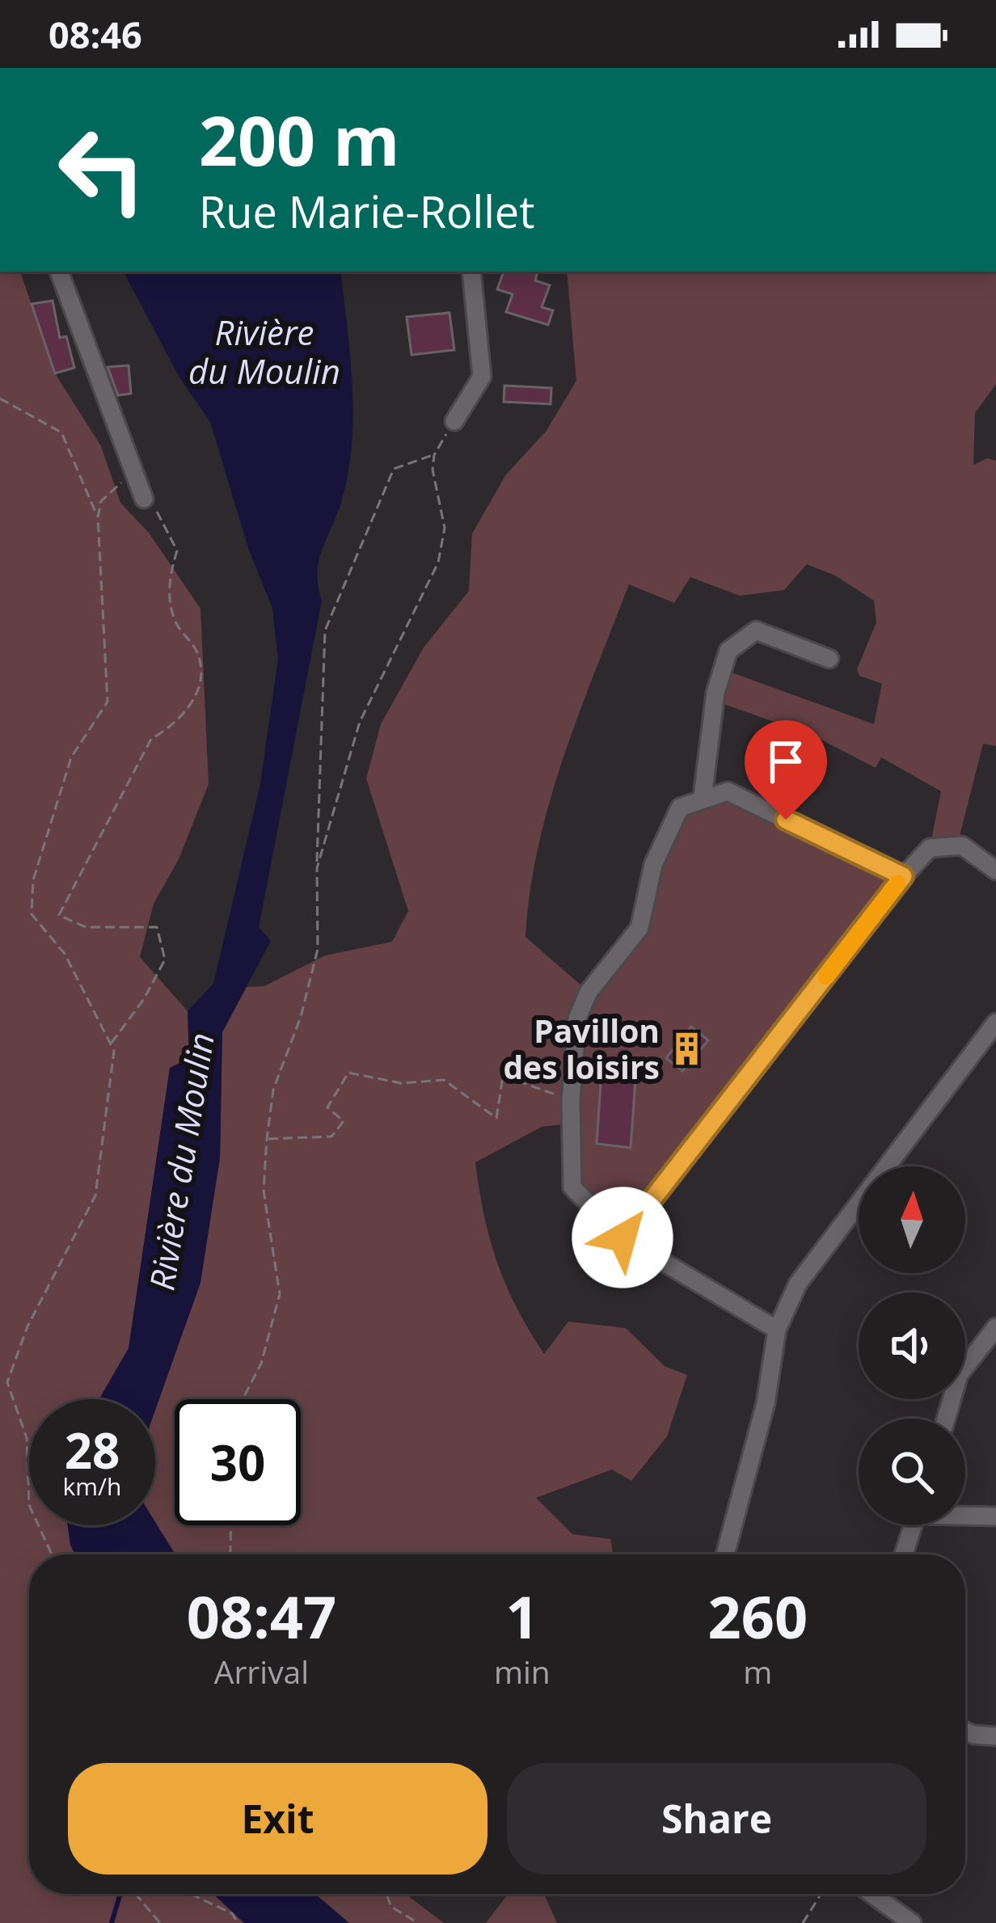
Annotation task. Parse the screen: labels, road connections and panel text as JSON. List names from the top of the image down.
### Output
{
  "water": ["Rivière du Moulin"],
  "places": {
    "building": ["Pavillon des loisirs"]
  },
  "north": "top",
  "page": {
    "status": "08:46",
    "turn": ["200 m", "Rue Marie-Rollet"],
    "speed": "28 km/h",
    "limit": "30",
    "eta": [
      "08:47",
      "Arrival",
      "1",
      "min",
      "260",
      "m"
    ],
    "buttons": ["Exit", "Share"]
  }
}
